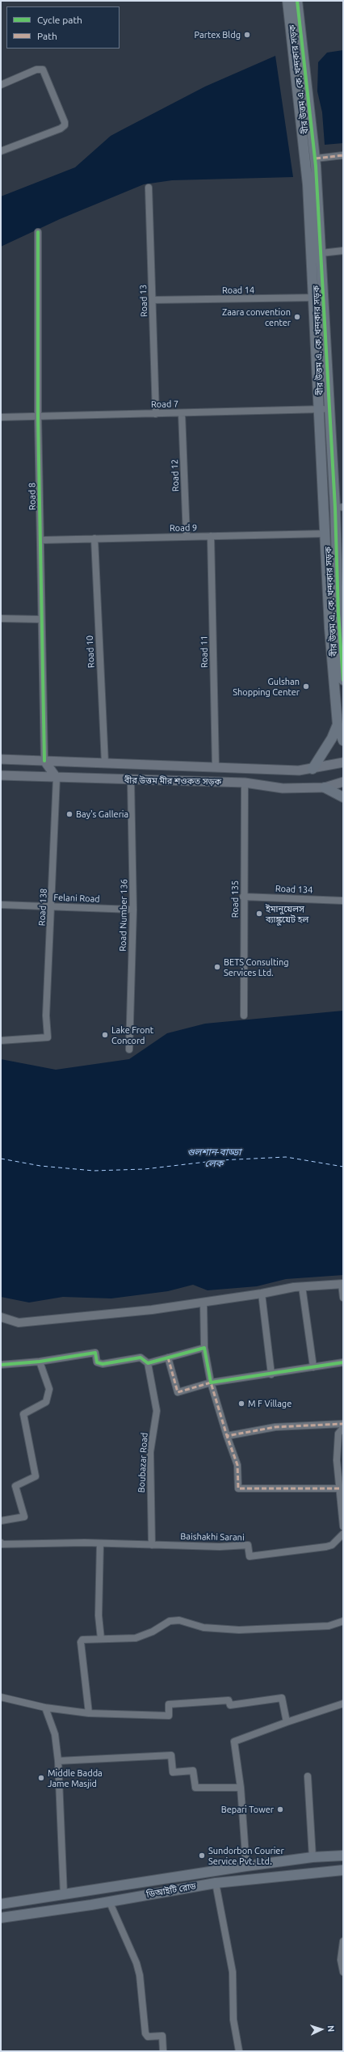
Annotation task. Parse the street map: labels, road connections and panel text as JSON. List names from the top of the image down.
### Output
{
  "streets": {
    "main road": ["বীর উত্তম এ. কে. খন্দকার সড়ক", "বীর উত্তম মীর শওকত সড়ক", "ডিআইটি রোড"],
    "street": [
      "Road 14",
      "Road 13",
      "Road 7",
      "Road 12",
      "Road 8",
      "Road 9",
      "Road 10",
      "Road 11",
      "Road 134",
      "Felani Road",
      "Road 135",
      "Road 138",
      "Road Number 136",
      "Boubazar Road",
      "Baishakhi Sarani"
    ]
  },
  "crossings": [
    ["বীর উত্তম এ. কে. খন্দকার সড়ক", "Road 14"],
    ["বীর উত্তম এ. কে. খন্দকার সড়ক", "Road 7"],
    ["বীর উত্তম এ. কে. খন্দকার সড়ক", "Road 9"],
    ["Road 14", "Road 13"],
    ["Road 13", "Road 7"],
    ["Road 7", "Road 12"],
    ["Road 7", "Road 8"],
    ["Road 12", "Road 9"],
    ["Road 8", "Road 9"],
    ["Road 8", "বীর উত্তম মীর শওকত সড়ক"],
    ["Road 9", "Road 10"],
    ["Road 9", "Road 11"],
    ["Road 10", "বীর উত্তম মীর শওকত সড়ক"],
    ["Road 11", "বীর উত্তম মীর শওকত সড়ক"],
    ["বীর উত্তম মীর শওকত সড়ক", "Road 135"],
    ["বীর উত্তম মীর শওকত সড়ক", "Road 138"],
    ["বীর উত্তম মীর শওকত সড়ক", "Road Number 136"],
    ["Road 134", "Road 135"],
    ["Felani Road", "Road 138"],
    ["Felani Road", "Road Number 136"],
    ["Boubazar Road", "Baishakhi Sarani"]
  ],
  "water": ["গুলশান-বাড্ডা লেক"],
  "places": [
    "Partex Bldg",
    "Zaara convention center",
    "Gulshan Shopping Center",
    "Bay's Galleria",
    "ইমানুয়েলস ব্যাঙ্কুয়েট হল",
    "BETS Consulting Services Ltd.",
    "Lake Front Concord",
    "M F Village",
    "Middle Badda Jame Masjid",
    "Bepari Tower",
    "Sundorbon Courier Service Pvt. Ltd."
  ],
  "legend": ["Cycle path", "Path"],
  "north": "right"
}
